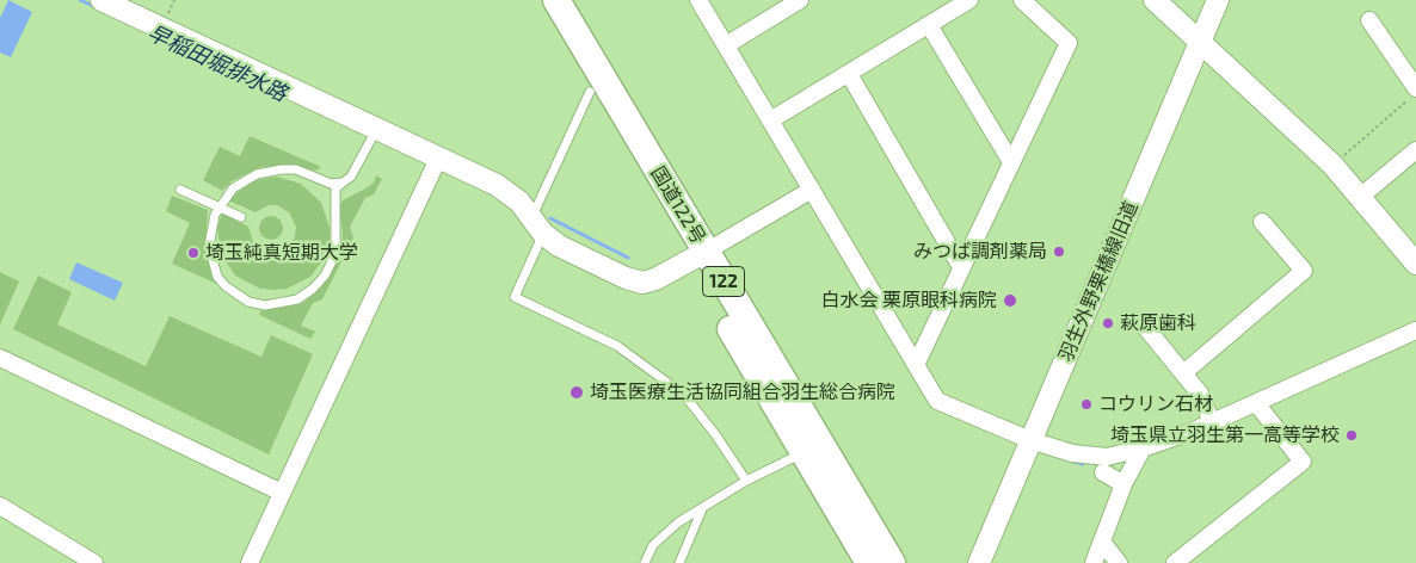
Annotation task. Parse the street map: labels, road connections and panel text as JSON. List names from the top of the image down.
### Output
{
  "streets": {
    "highway": ["国道122号", "122"],
    "street": ["羽生外野栗橋線旧道"]
  },
  "water": ["早稲田堀排水路"],
  "places": [
    "みつば調剤薬局",
    "埼玉純真短期大学",
    "白水会 栗原眼科病院",
    "萩原歯科",
    "埼玉医療生活協同組合羽生総合病院",
    "コウリン石材",
    "埼玉県立羽生第一高等学校"
  ]
}
